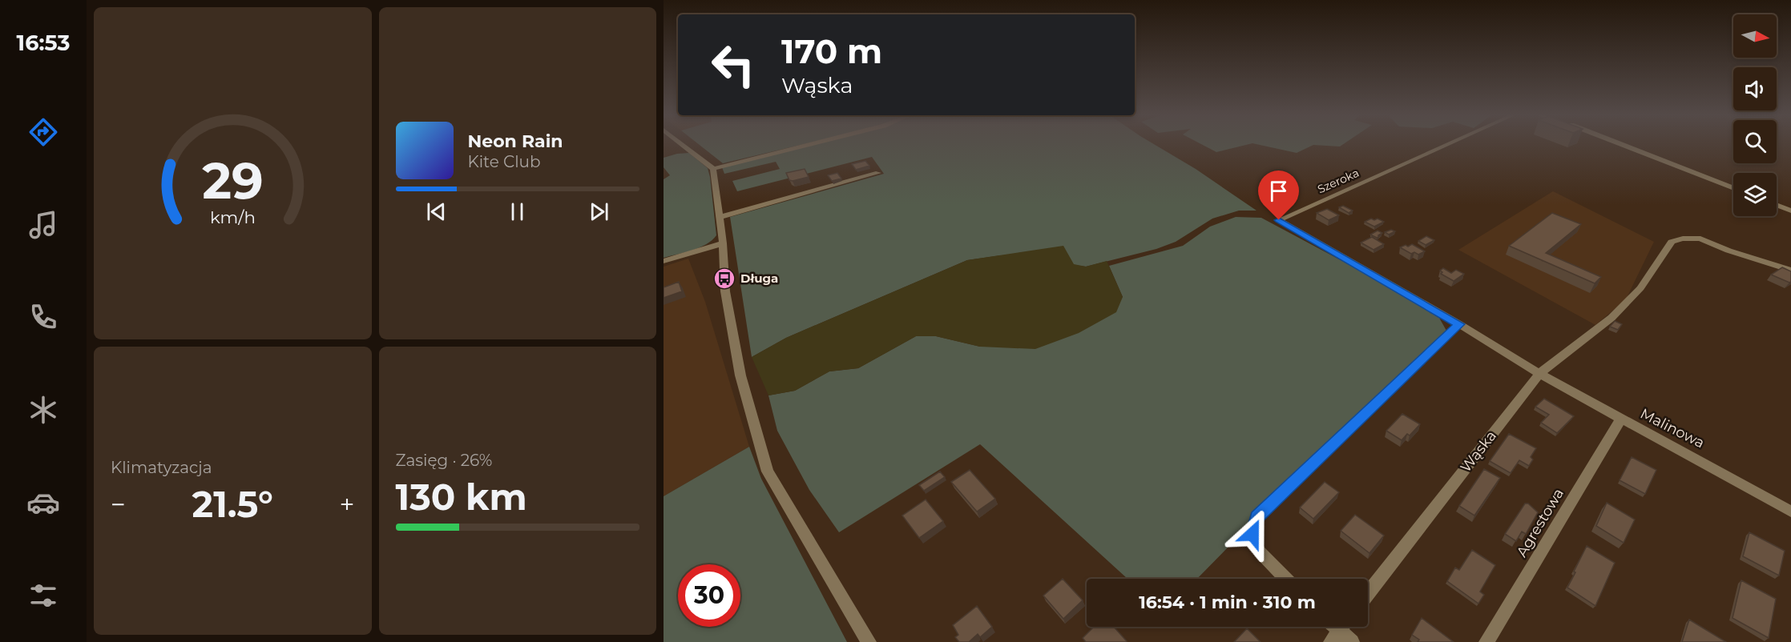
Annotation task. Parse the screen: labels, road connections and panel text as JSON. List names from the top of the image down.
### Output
{
  "streets": {
    "street": [
      "Szeroka",
      "Malinowa",
      "Wąska",
      "Agrestowa"
    ]
  },
  "crossings": [
    ["Malinowa", "Wąska"],
    ["Malinowa", "Agrestowa"]
  ],
  "places": {
    "bus stop": ["Długa"]
  },
  "north": "right",
  "page": {
    "tabs": "16:53",
    "turn": ["170 m", "Wąska"],
    "song": ["Neon Rain", "Kite Club"],
    "tile": [
      "Klimatyzacja",
      ["Zasięg · 26%", "130 km"]
    ],
    "heat": ["−", "21.5°", "+"],
    "limit": "30",
    "trip": "16:54 · 1 min · 310 m",
    "gauge": ["29", "km/h"]
  }
}
